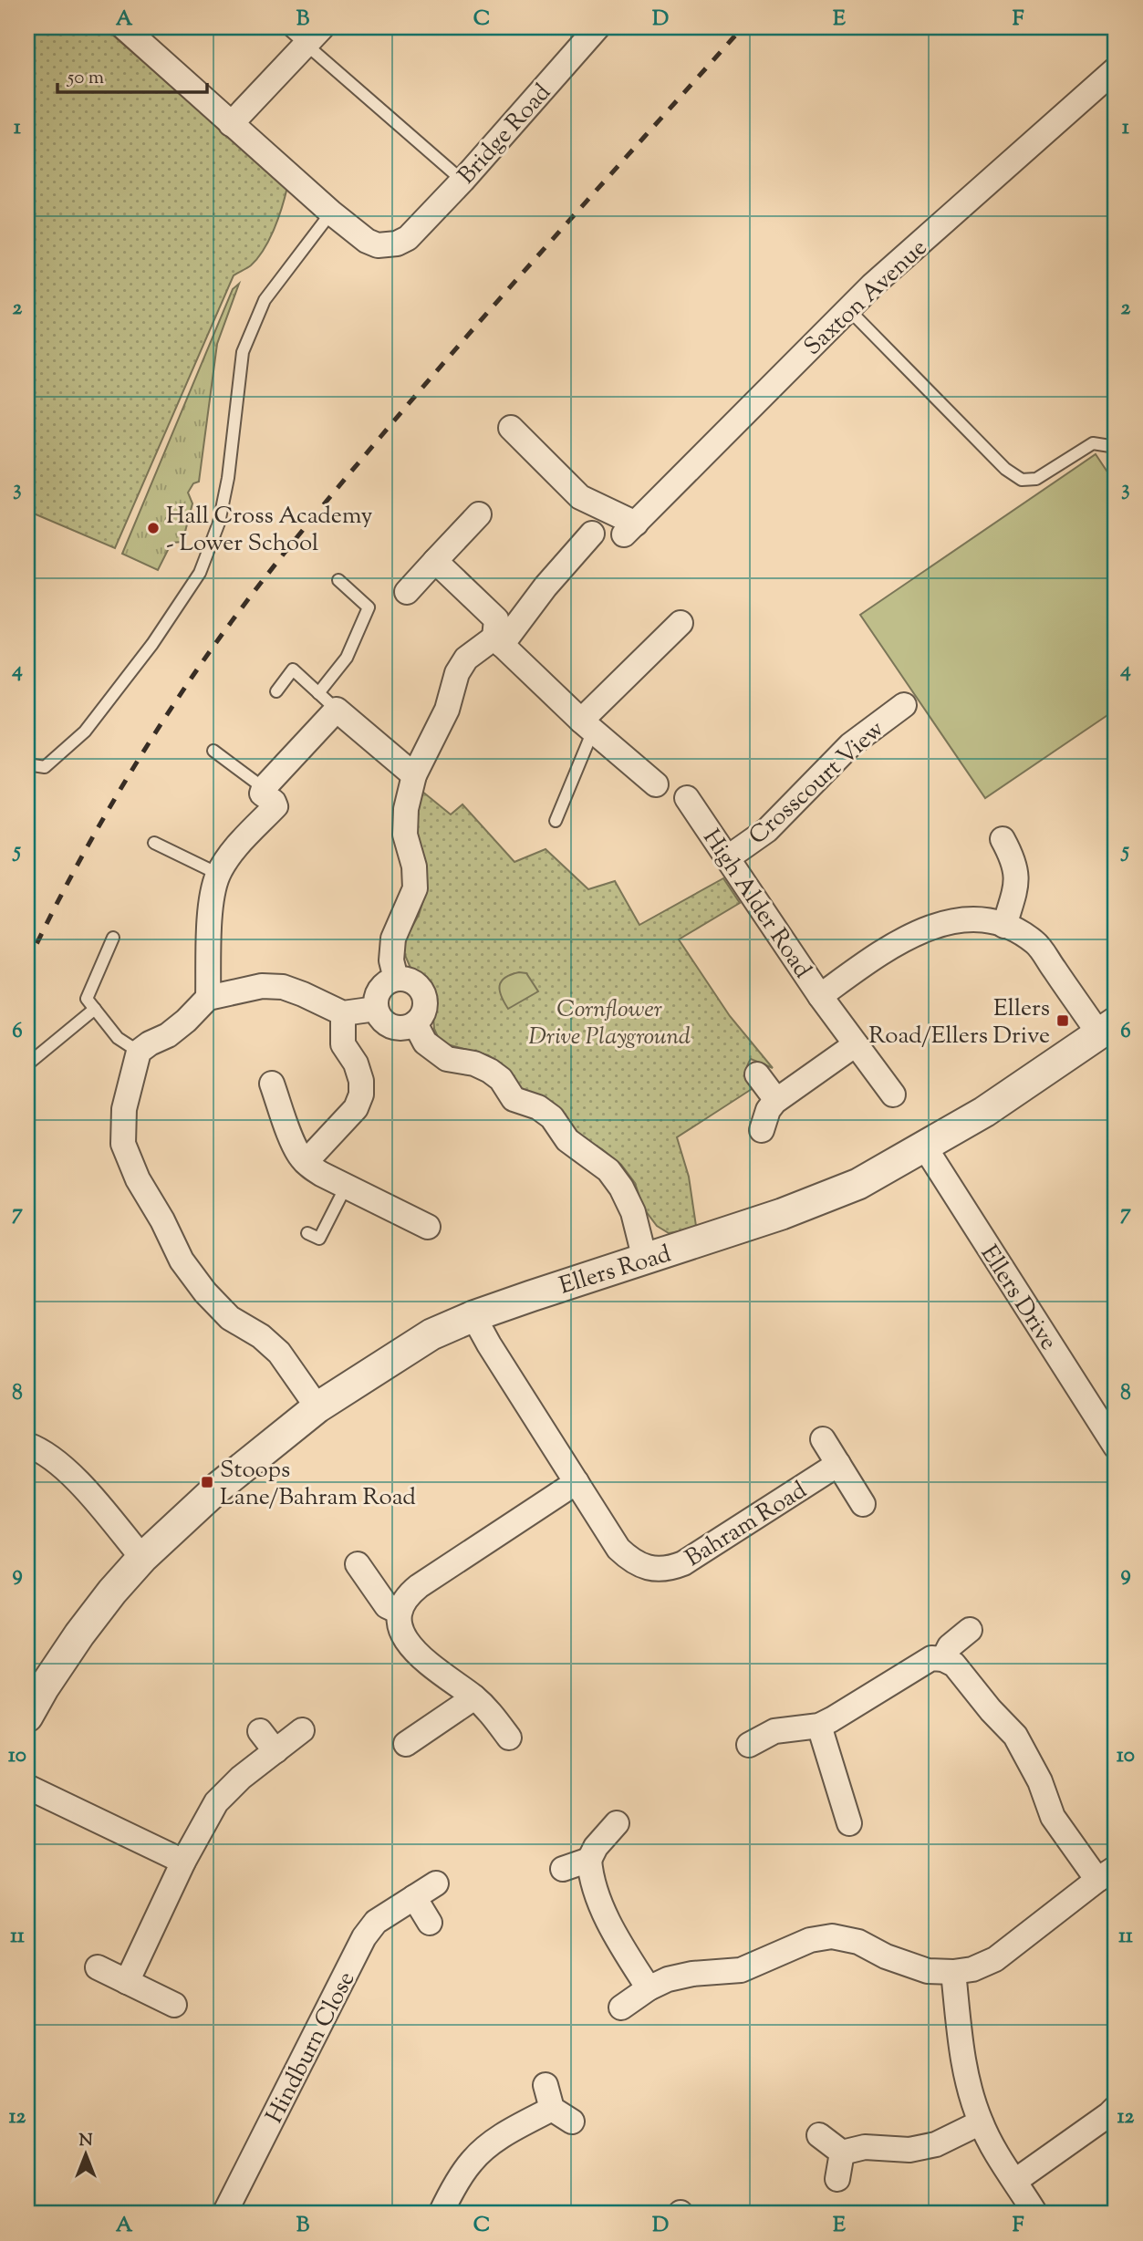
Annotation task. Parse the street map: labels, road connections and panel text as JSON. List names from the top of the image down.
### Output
{
  "streets": {
    "street": [
      "Bridge Road",
      "Saxton Avenue",
      "Crosscourt View",
      "High Alder Road",
      "Ellers Road",
      "Ellers Drive",
      "Bahram Road",
      "Hindburn Close"
    ]
  },
  "crossings": [
    ["Crosscourt View", "High Alder Road"],
    ["High Alder Road", "Ellers Road"],
    ["Ellers Road", "Ellers Drive"],
    ["Ellers Road", "Bahram Road"]
  ],
  "parks": ["Cornflower Drive Playground"],
  "places": {
    "other": ["Hall Cross Academy - Lower School"],
    "transit": ["Ellers Road/Ellers Drive", "Stoops Lane/Bahram Road"]
  },
  "scale_bar": "50 m",
  "north": "top",
  "grid": {
    "columns": [
      "A",
      "B",
      "C",
      "D",
      "E",
      "F"
    ],
    "rows": [
      "1",
      "2",
      "3",
      "4",
      "5",
      "6",
      "7",
      "8",
      "9",
      "10",
      "11",
      "12"
    ]
  }
}
